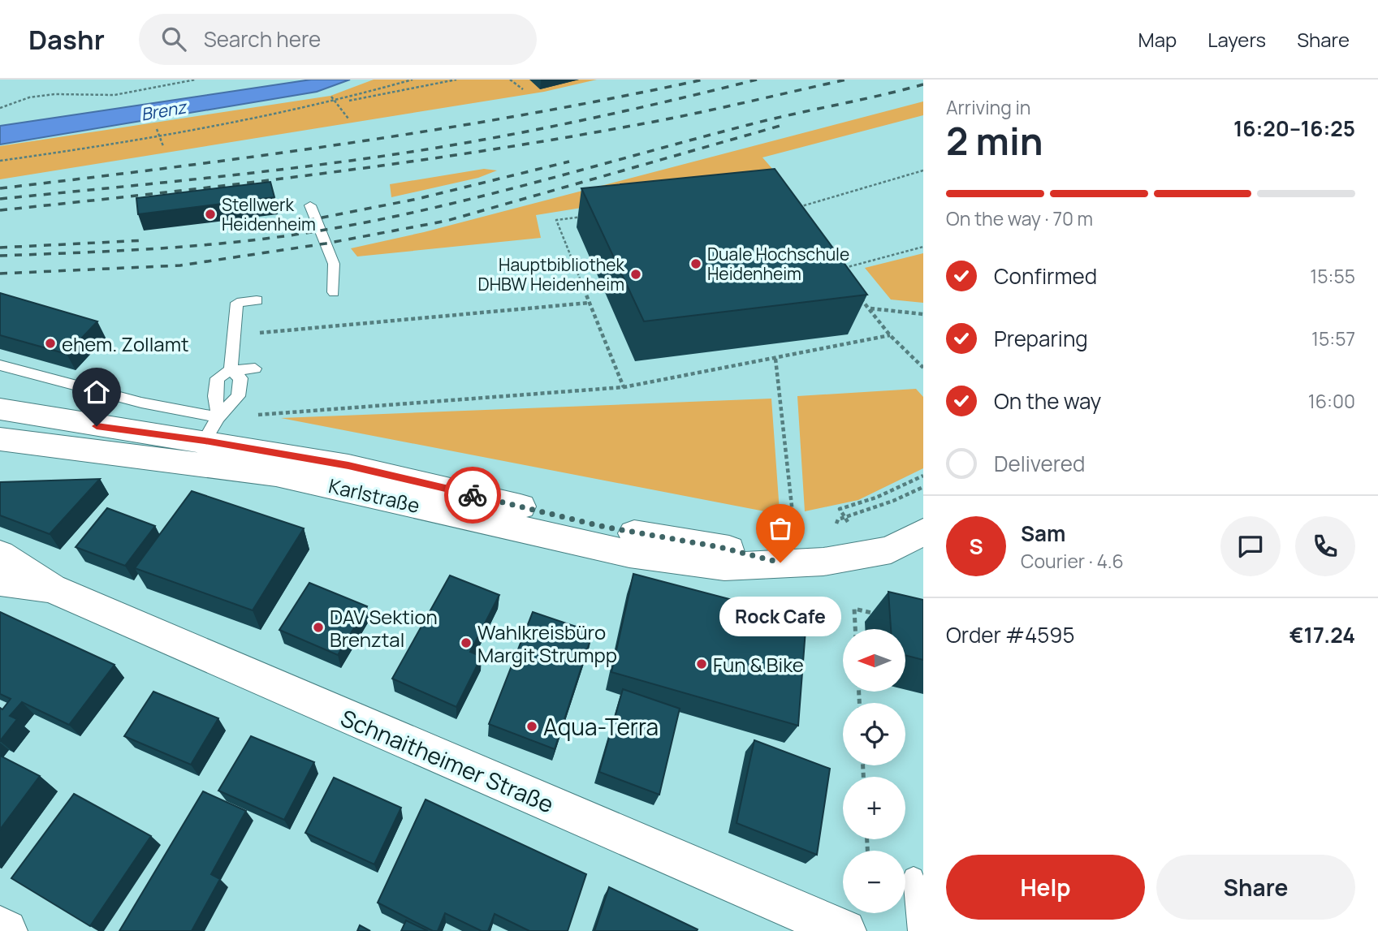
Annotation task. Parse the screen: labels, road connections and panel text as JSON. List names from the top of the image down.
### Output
{
  "streets": {
    "street": ["Karlstraße", "Schnaitheimer Straße"]
  },
  "water": ["Brenz"],
  "places": [
    "Stellwerk Heidenheim",
    "Duale Hochschule Heidenheim",
    "Hauptbibliothek DHBW Heidenheim",
    "ehem. Zollamt",
    "Rock Cafe",
    "DAV Sektion Brenztal",
    "Wahlkreisbüro Margit Strumpp",
    "Fun & Bike",
    "Aqua-Terra"
  ],
  "north": "left",
  "page": {
    "header": "Dashr",
    "search": "Search here",
    "nav": ["Map", "Layers", "Share"],
    "heading": ["2 min", "Arriving in", "16:20–16:25"],
    "panel": [
      "Sam",
      "Courier · 4.6",
      "Order #4595",
      "€17.24"
    ],
    "bar": "On the way · 70 m",
    "list": [
      ["Confirmed", "15:55"],
      ["Preparing", "15:57"],
      ["On the way", "16:00"],
      "Delivered"
    ],
    "round": "S",
    "bubble": "Rock Cafe",
    "map_buttons": ["+", "−"],
    "buttons": ["Help", "Share"]
  }
}
